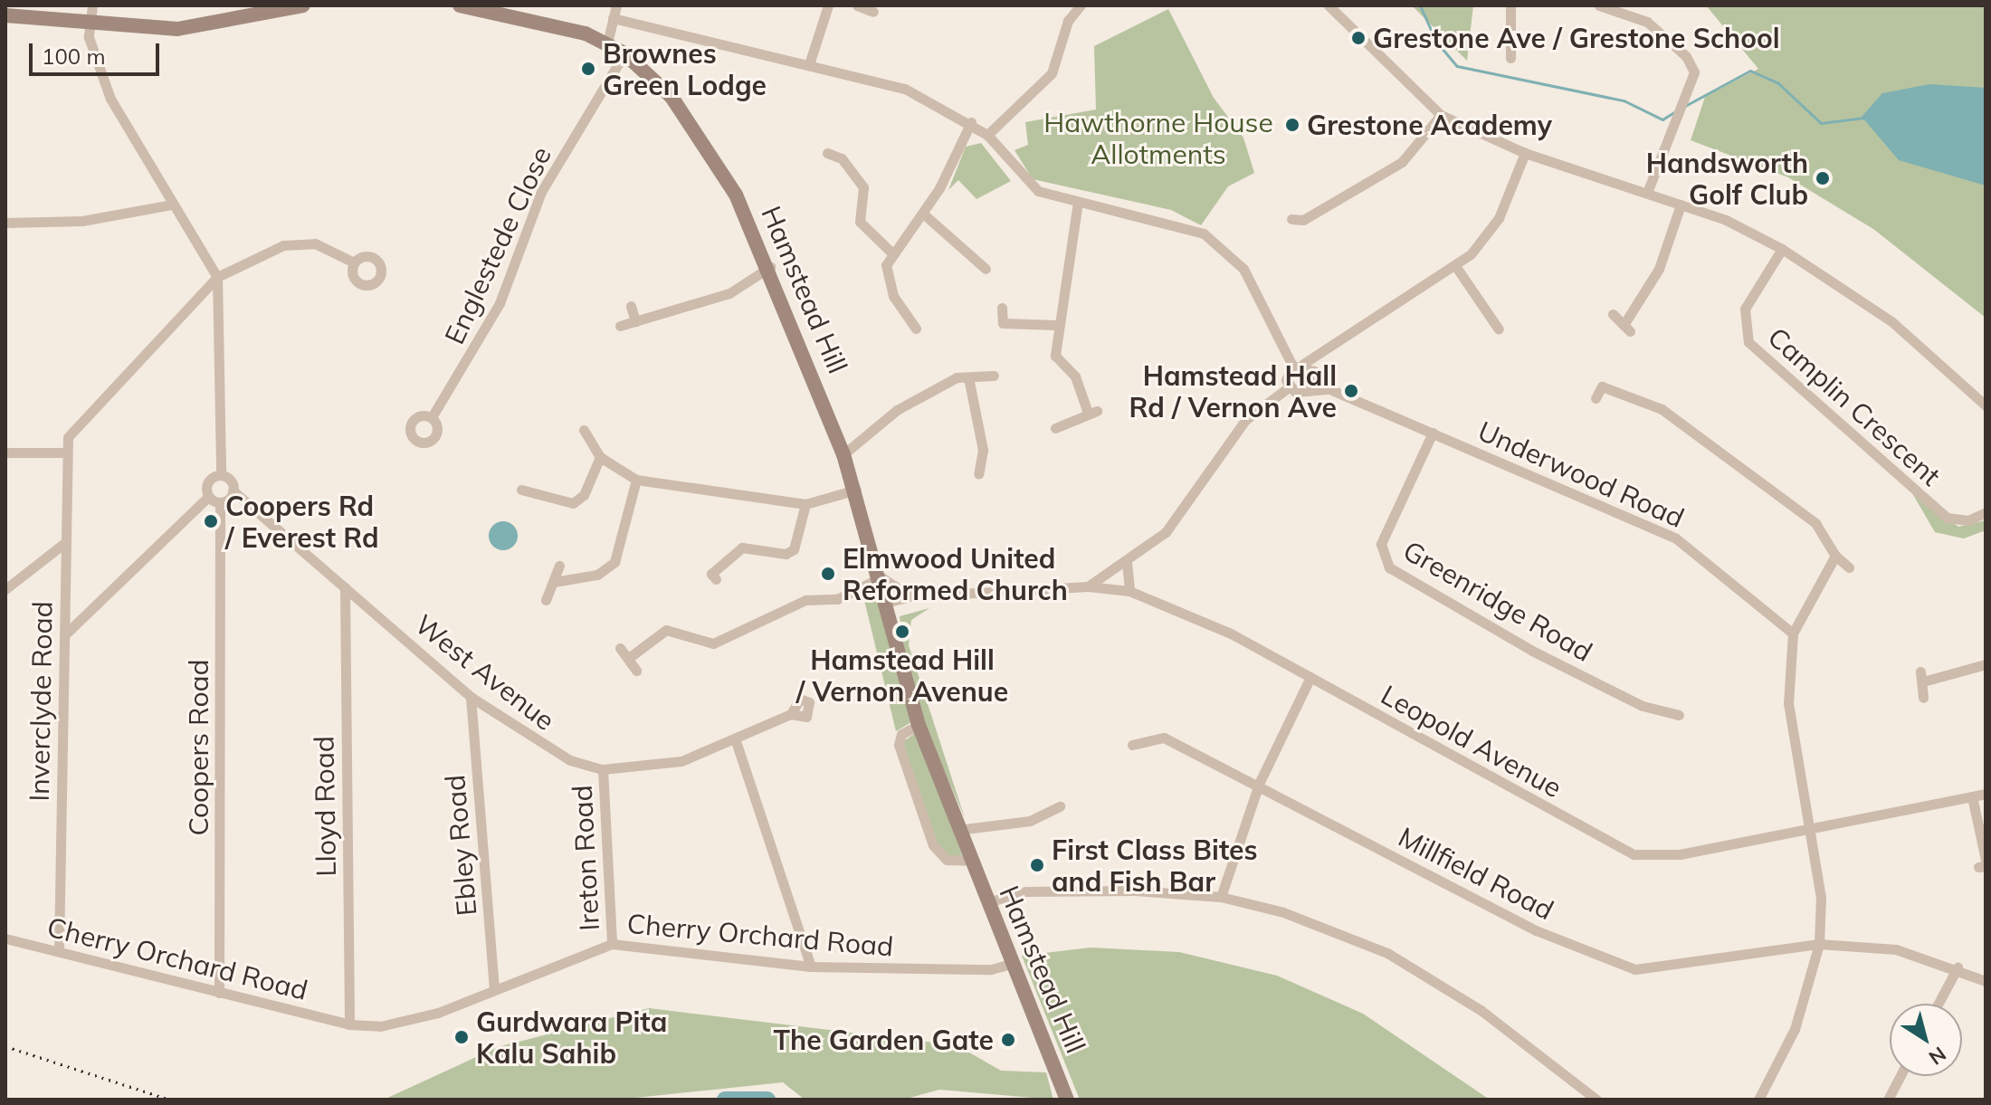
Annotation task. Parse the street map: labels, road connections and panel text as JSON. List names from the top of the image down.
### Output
{
  "streets": {
    "main road": ["Hamstead Hill"],
    "street": [
      "Englestede Close",
      "Camplin Crescent",
      "Underwood Road",
      "Greenridge Road",
      "West Avenue",
      "Inverclyde Road",
      "Leopold Avenue",
      "Coopers Road",
      "Lloyd Road",
      "Ebley Road",
      "Ireton Road",
      "Millfield Road",
      "Cherry Orchard Road"
    ]
  },
  "crossings": [
    ["Englestede Close", "Hamstead Hill"],
    ["Hamstead Hill", "Cherry Orchard Road"],
    ["Underwood Road", "Greenridge Road"],
    ["West Avenue", "Lloyd Road"],
    ["West Avenue", "Ebley Road"],
    ["West Avenue", "Ireton Road"],
    ["Inverclyde Road", "Cherry Orchard Road"],
    ["Coopers Road", "Cherry Orchard Road"],
    ["Lloyd Road", "Cherry Orchard Road"],
    ["Ebley Road", "Cherry Orchard Road"],
    ["Ireton Road", "Cherry Orchard Road"]
  ],
  "parks": ["Hawthorne House Allotments"],
  "places": [
    "Grestone Ave / Grestone School",
    "Brownes Green Lodge",
    "Grestone Academy",
    "Handsworth Golf Club",
    "Hamstead Hall Rd / Vernon Ave",
    "Coopers Rd / Everest Rd",
    "Elmwood United Reformed Church",
    "Hamstead Hill / Vernon Avenue",
    "First Class Bites and Fish Bar",
    "Gurdwara Pita Kalu Sahib",
    "The Garden Gate"
  ],
  "scale_bar": "100 m",
  "north": "bottom right"
}
